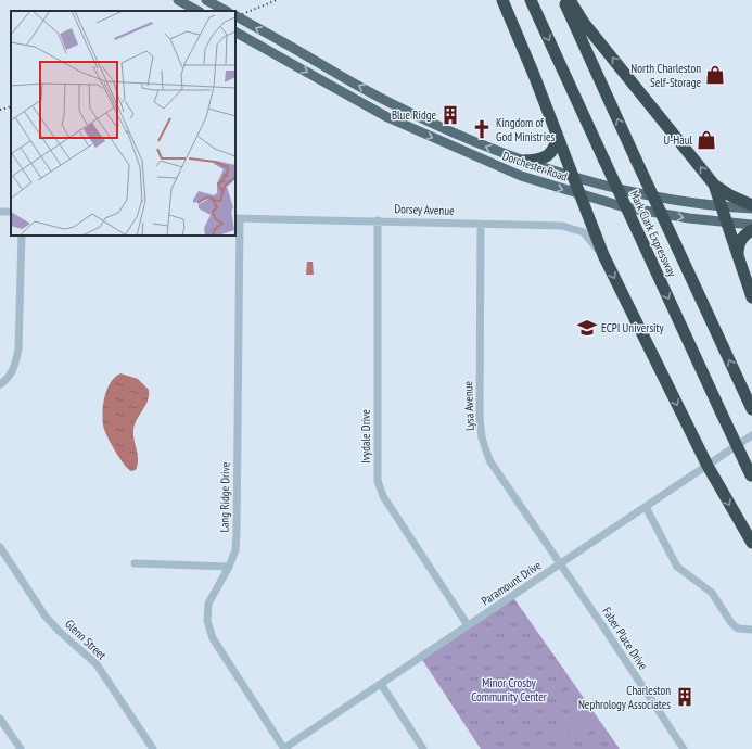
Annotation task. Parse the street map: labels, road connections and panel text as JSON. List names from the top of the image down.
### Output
{
  "streets": {
    "highway": ["Mark Clark Expressway"],
    "main road": ["Dorchester Road"],
    "street": [
      "Dorsey Avenue",
      "Lysa Avenue",
      "Ivydale Drive",
      "Lang Ridge Drive",
      "Paramount Drive",
      "Faber Place Drive",
      "Glenn Street"
    ]
  },
  "crossings": [
    ["Dorsey Avenue", "Lysa Avenue"],
    ["Dorsey Avenue", "Ivydale Drive"],
    ["Dorsey Avenue", "Lang Ridge Drive"],
    ["Lysa Avenue", "Paramount Drive"],
    ["Lysa Avenue", "Faber Place Drive"],
    ["Ivydale Drive", "Paramount Drive"],
    ["Lang Ridge Drive", "Paramount Drive"],
    ["Paramount Drive", "Faber Place Drive"]
  ],
  "parks": ["Minor Crosby Community Center"],
  "places": {
    "shop": ["North Charleston Self-Storage", "U-Haul"],
    "building": ["Blue Ridge", "Charleston Nephrology Associates"],
    "church": ["Kingdom of God Ministries"],
    "school or university": ["ECPI University"]
  }
}
